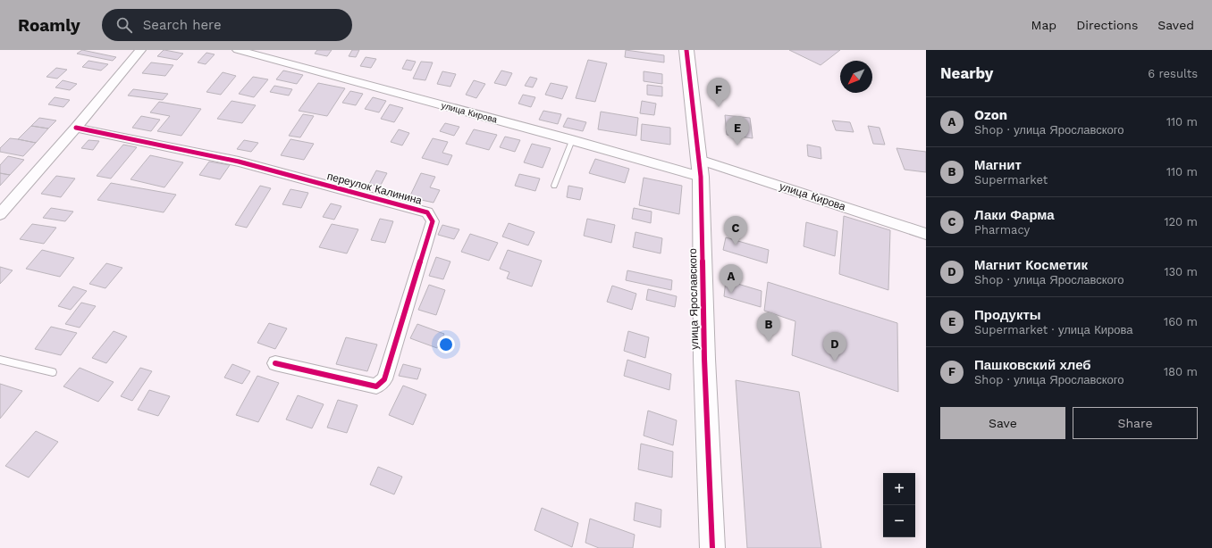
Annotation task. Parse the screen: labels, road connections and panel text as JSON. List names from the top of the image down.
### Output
{
  "streets": {
    "street": ["улица Кирова", "переулок Калинина", "улица Ярославского"]
  },
  "crossings": [
    ["улица Кирова", "улица Ярославского"]
  ],
  "north": "bottom left",
  "page": {
    "header": "Roamly",
    "search": "Search here",
    "nav": ["Map", "Directions", "Saved"],
    "heading": ["Nearby", "6 results"],
    "pins": [
      "F",
      "E",
      "C",
      "A",
      "B",
      "D"
    ],
    "list": [
      {
        "mark": "A",
        "name": "Ozon",
        "note": "Shop · улица Ярославского",
        "value": "110 m"
      },
      {
        "mark": "B",
        "name": "Магнит",
        "note": "Supermarket",
        "value": "110 m"
      },
      {
        "mark": "C",
        "name": "Лаки Фарма",
        "note": "Pharmacy",
        "value": "120 m"
      },
      {
        "mark": "D",
        "name": "Магнит Косметик",
        "note": "Shop · улица Ярославского",
        "value": "130 m"
      },
      {
        "mark": "E",
        "name": "Продукты",
        "note": "Supermarket · улица Кирова",
        "value": "160 m"
      },
      {
        "mark": "F",
        "name": "Пашковский хлеб",
        "note": "Shop · улица Ярославского",
        "value": "180 m"
      }
    ],
    "buttons": ["Save", "Share"],
    "map_buttons": ["+", "−"]
  }
}
